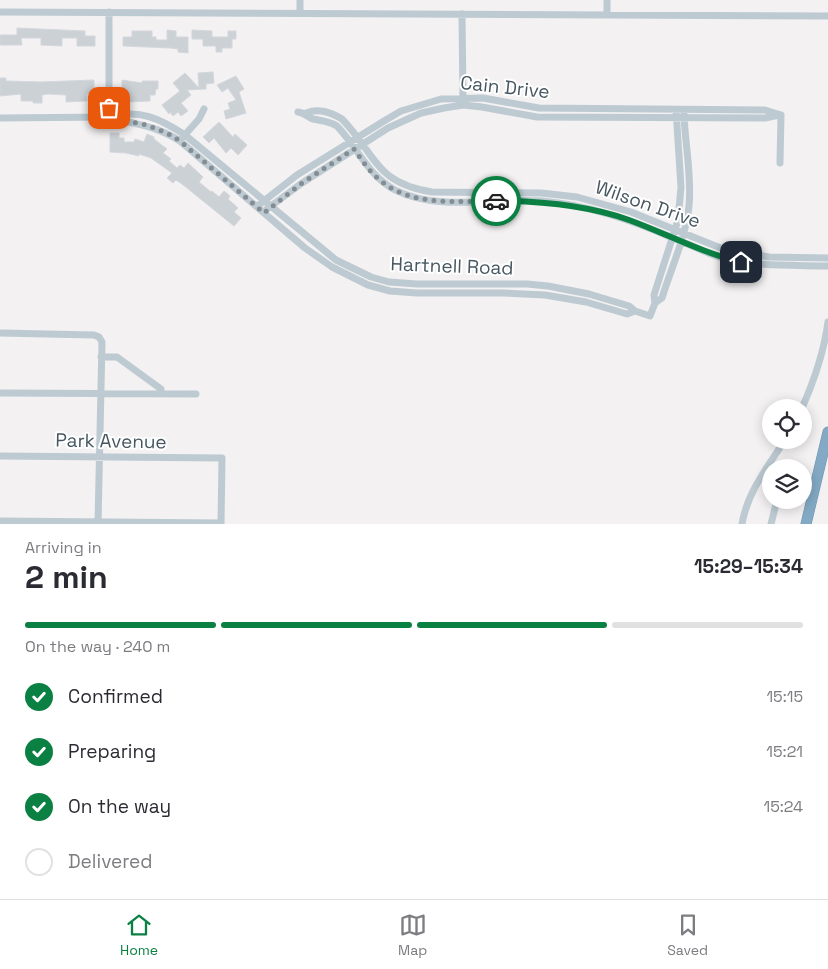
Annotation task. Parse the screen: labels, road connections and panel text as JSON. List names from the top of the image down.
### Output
{
  "streets": {
    "street": [
      "Cain Drive",
      "Wilson Drive",
      "Hartnell Road",
      "Park Avenue"
    ]
  },
  "crossings": [
    ["Cain Drive", "Wilson Drive"],
    ["Cain Drive", "Hartnell Road"],
    ["Wilson Drive", "Hartnell Road"]
  ],
  "page": {
    "heading": ["2 min", "Arriving in", "15:29–15:34"],
    "bar": "On the way · 240 m",
    "list": [
      ["Confirmed", "15:15"],
      ["Preparing", "15:21"],
      ["On the way", "15:24"],
      "Delivered"
    ],
    "tabs": ["Home", "Map", "Saved"]
  }
}
